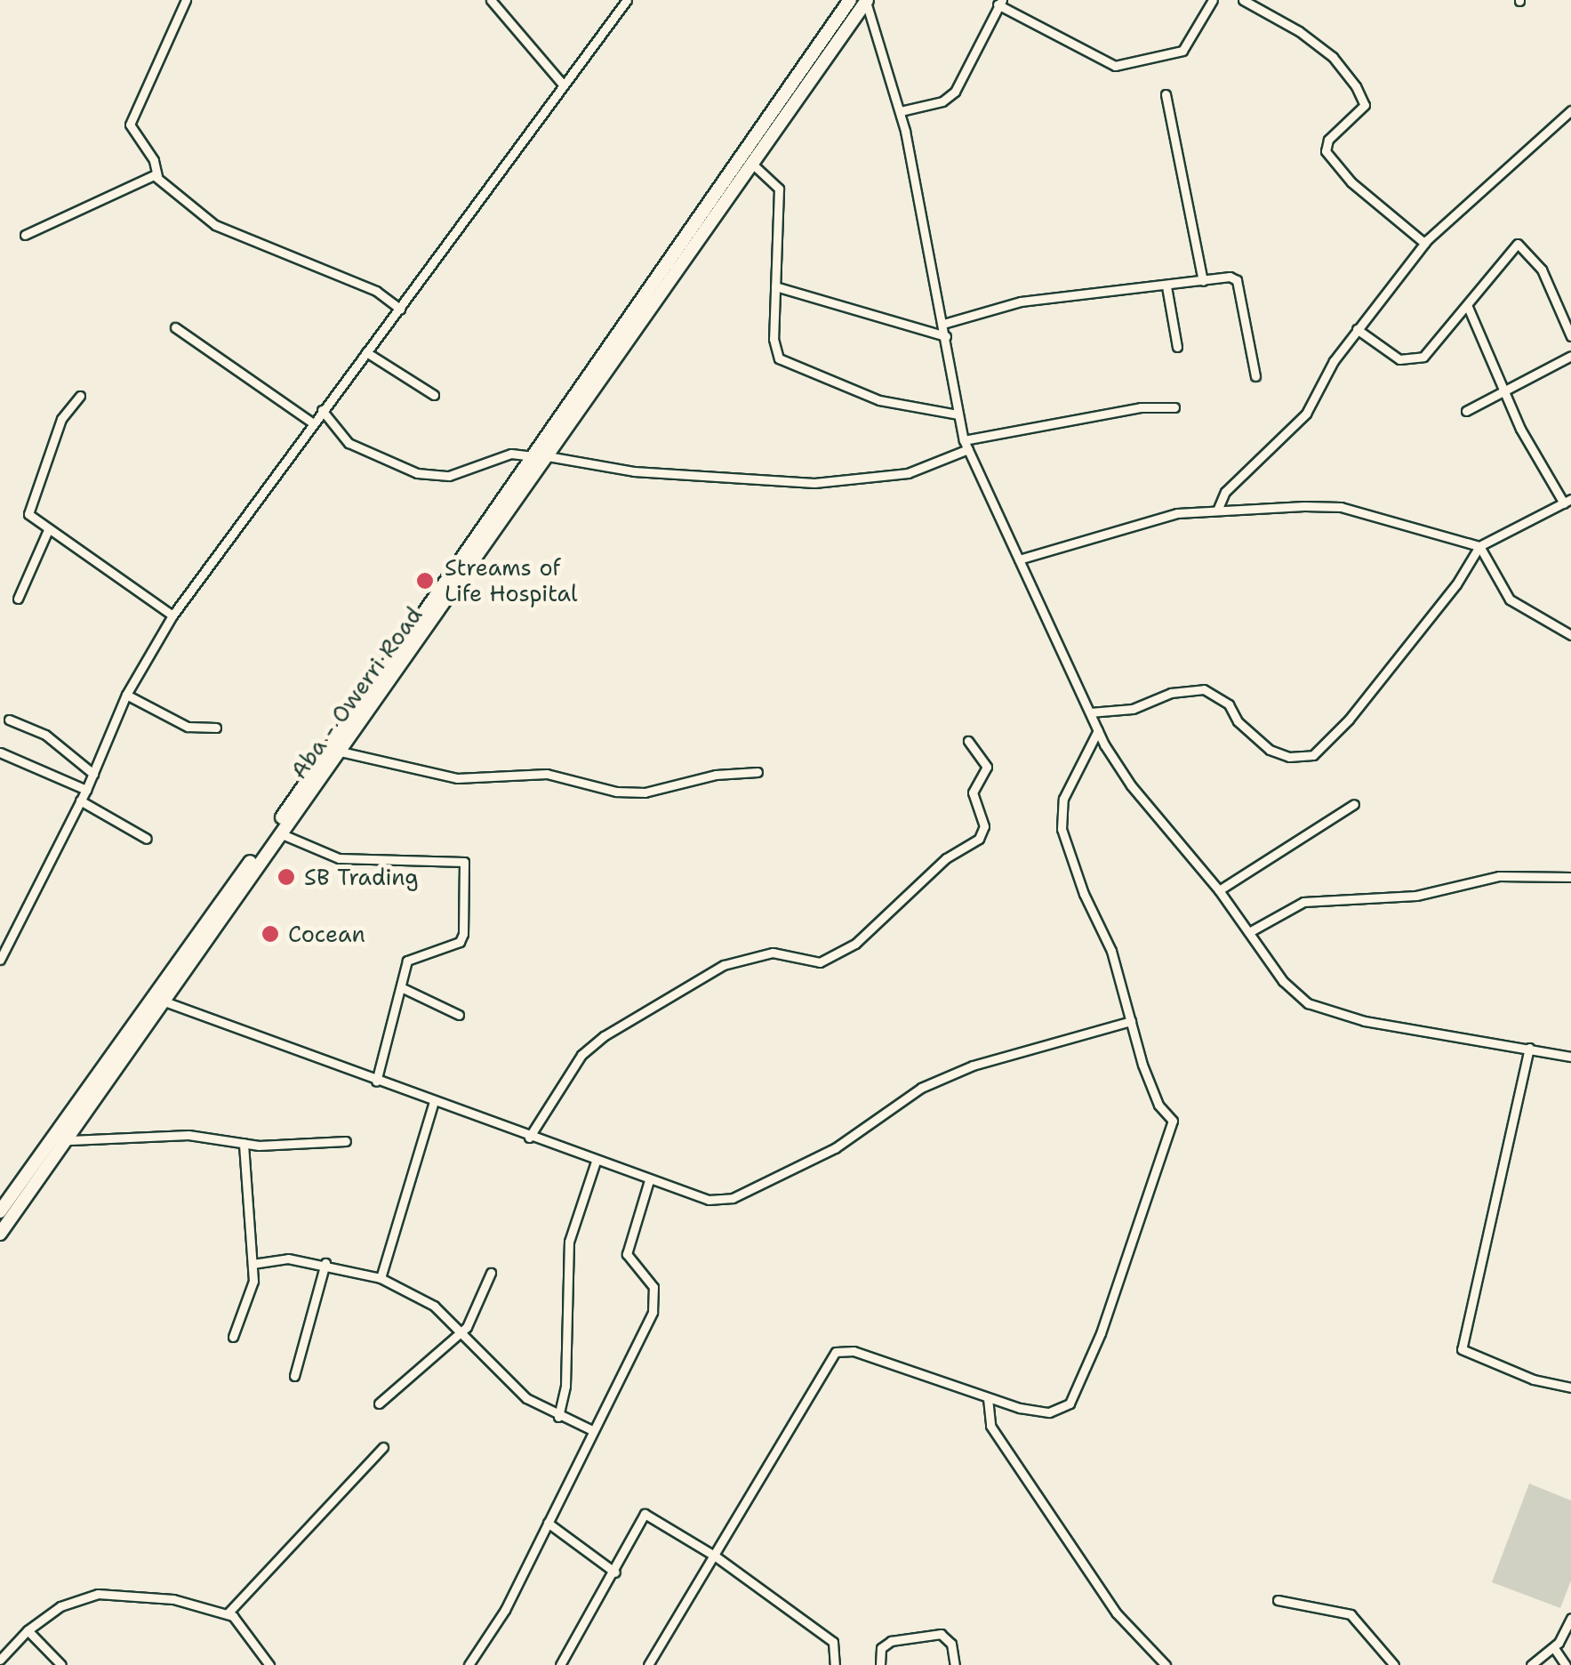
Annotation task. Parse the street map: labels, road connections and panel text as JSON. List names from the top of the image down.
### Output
{
  "streets": {
    "highway": ["Aba - Owerri Road"]
  },
  "places": ["Streams of Life Hospital", "SB Trading", "Cocean"]
}
